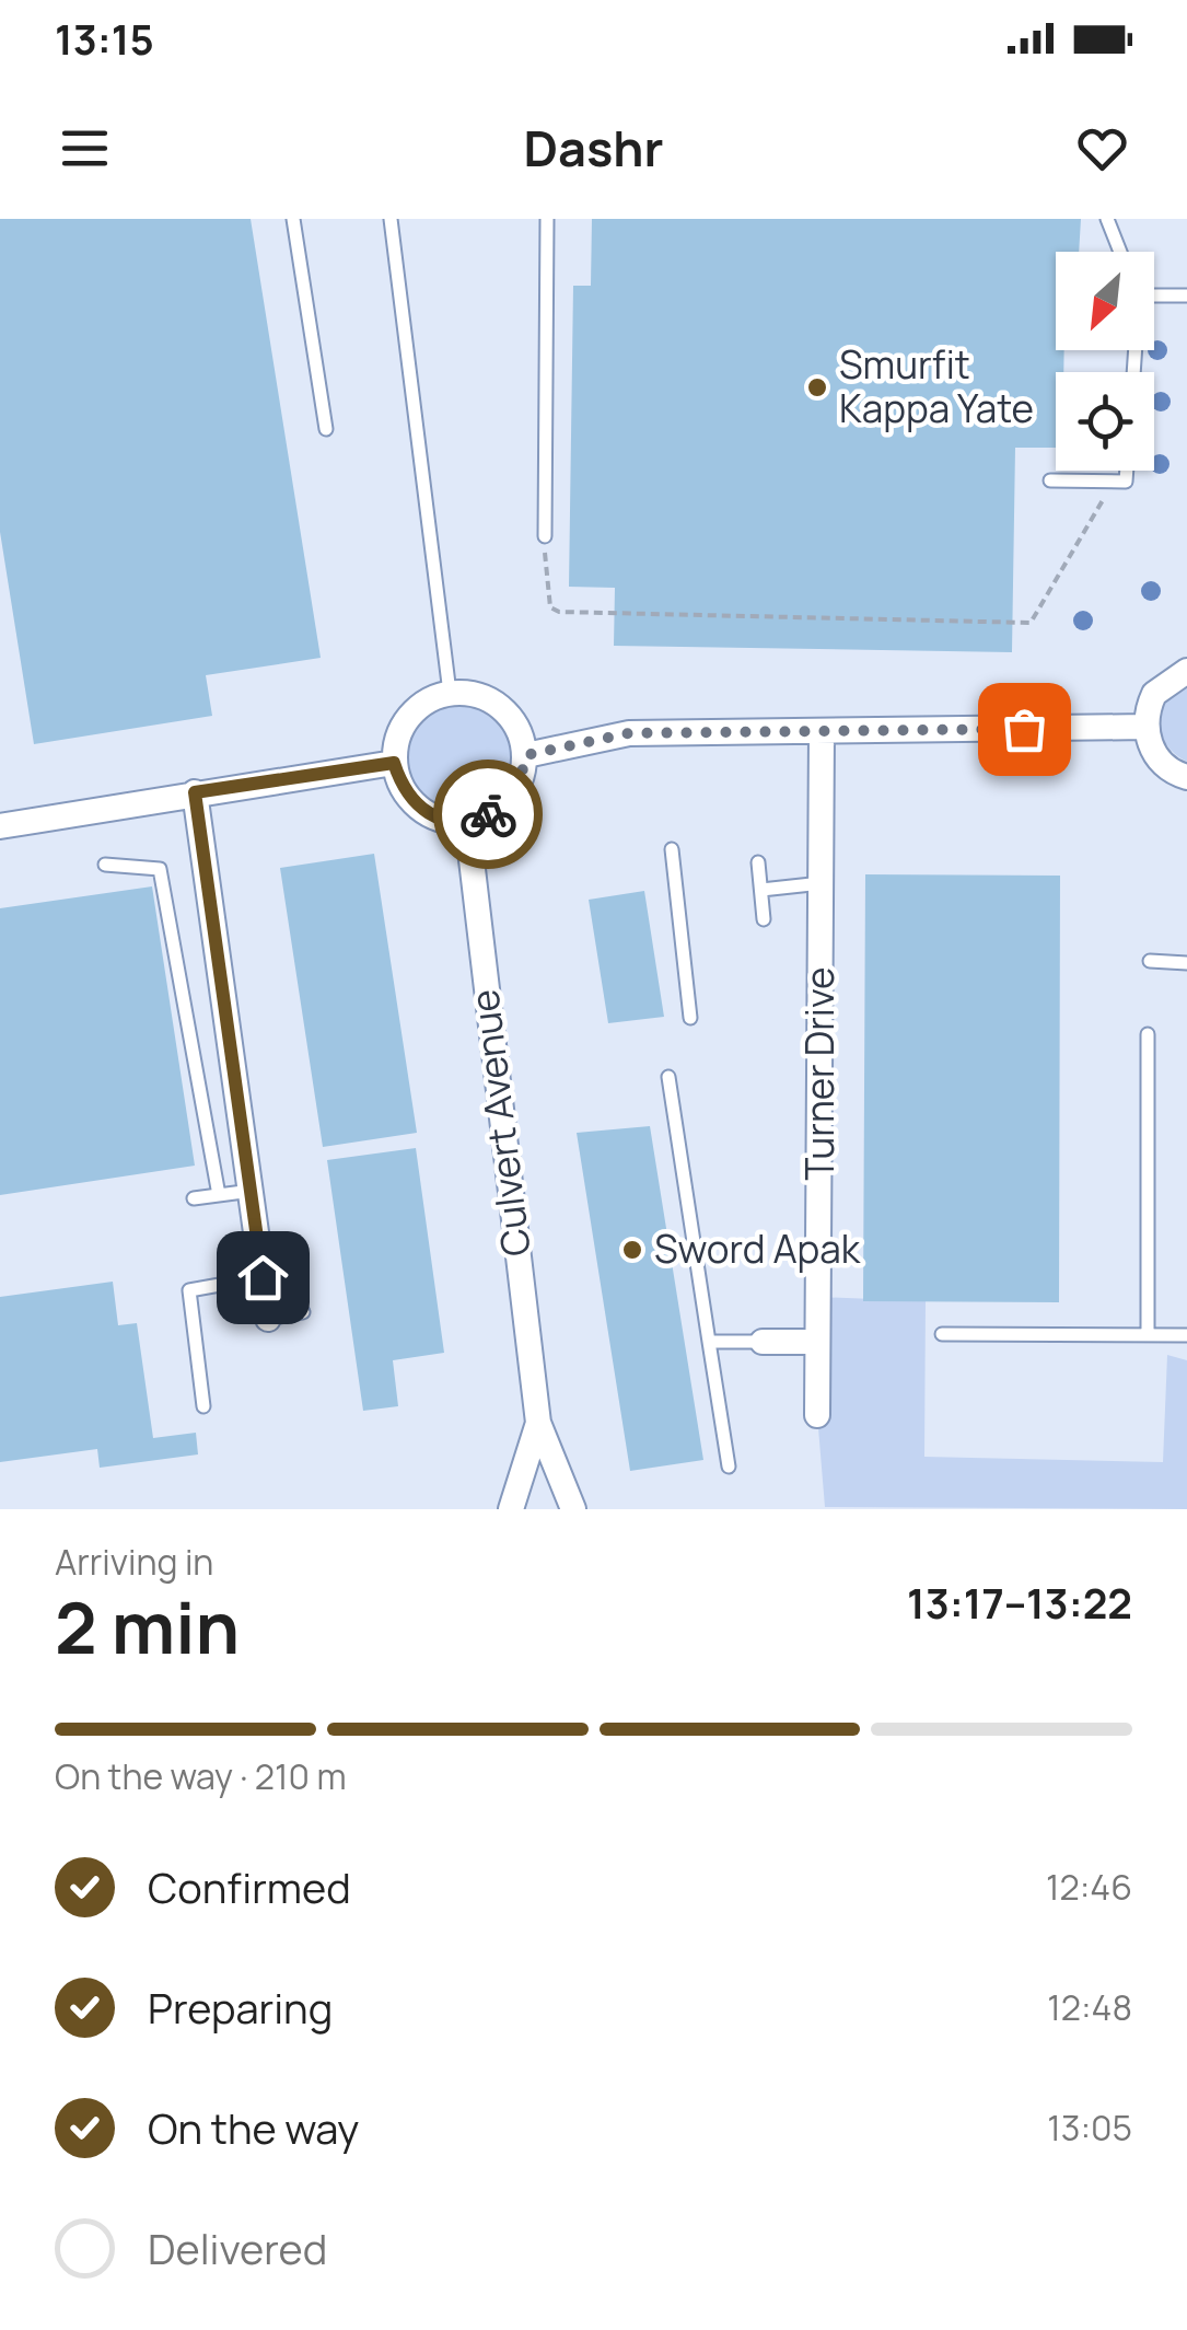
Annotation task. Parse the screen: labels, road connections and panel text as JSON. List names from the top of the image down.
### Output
{
  "streets": {
    "street": ["Turner Drive", "Culvert Avenue"]
  },
  "places": ["Smurfit Kappa Yate", "Sword Apak"],
  "north": "bottom left",
  "page": {
    "status": "13:15",
    "header": "Dashr",
    "heading": ["2 min", "Arriving in", "13:17–13:22"],
    "bar": "On the way · 210 m",
    "list": [
      ["Confirmed", "12:46"],
      ["Preparing", "12:48"],
      ["On the way", "13:05"],
      "Delivered"
    ]
  }
}
